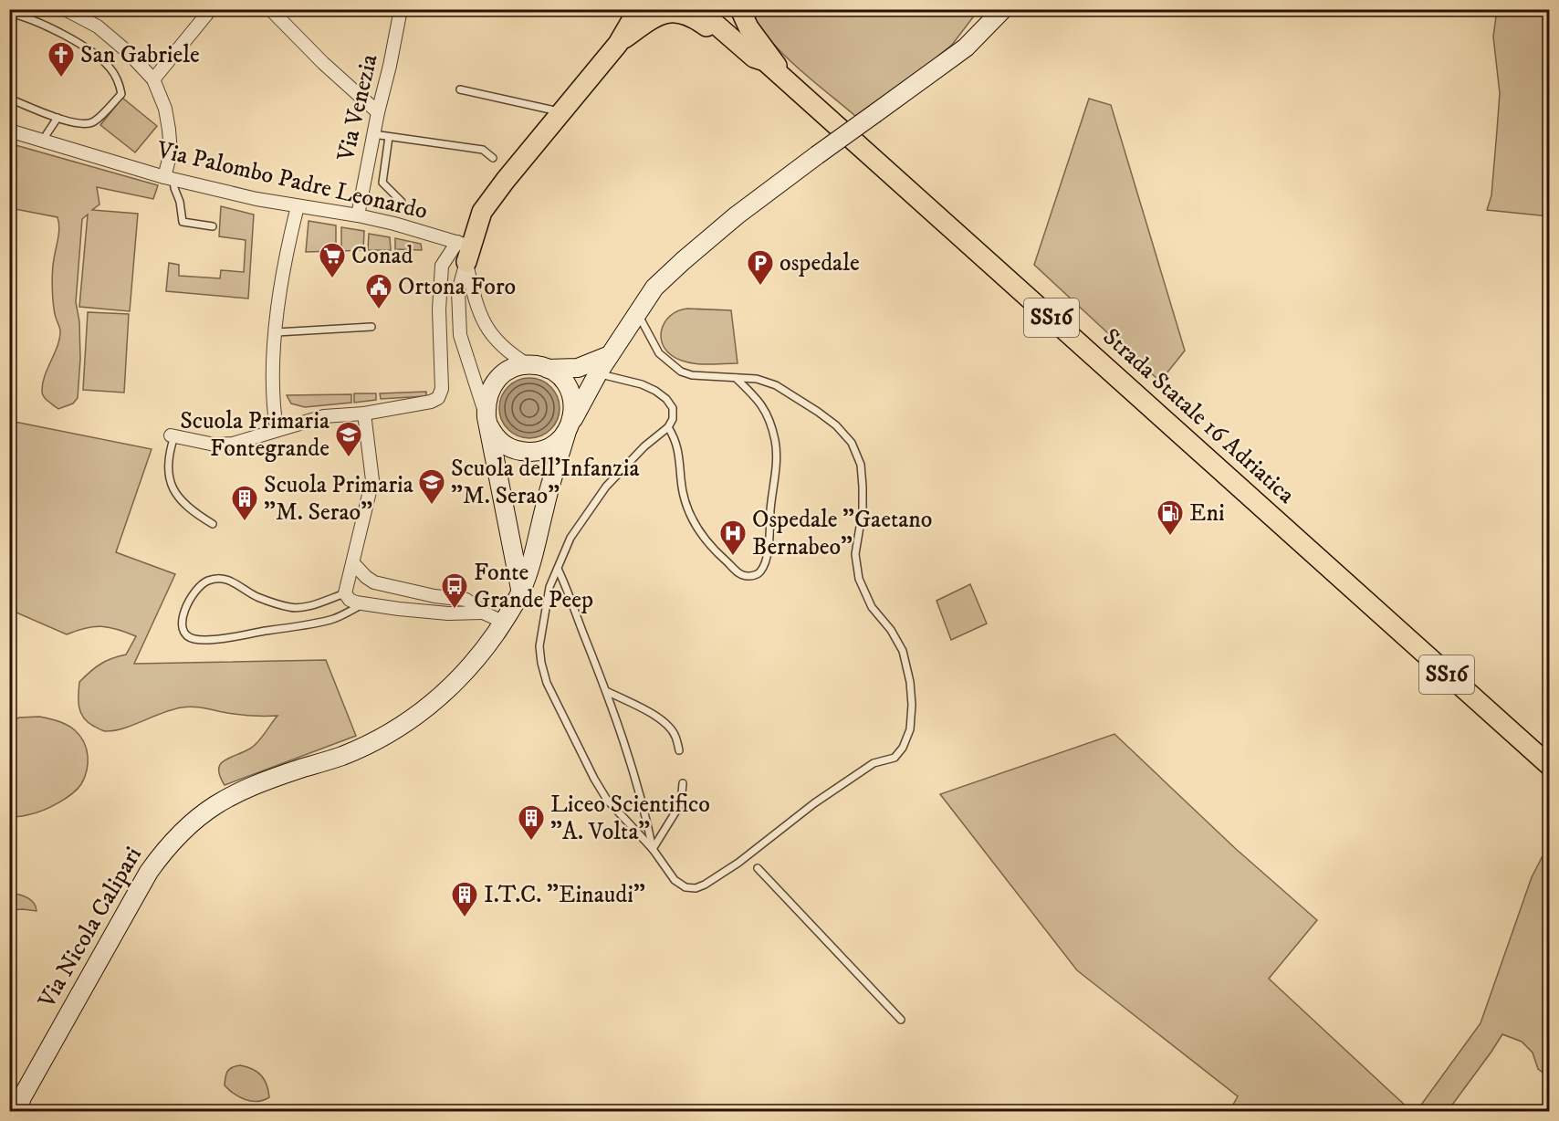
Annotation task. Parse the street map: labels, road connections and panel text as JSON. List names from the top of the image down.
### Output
{
  "streets": {
    "main road": ["SS16", "Strada Statale 16 Adriatica"],
    "street": ["Via Venezia", "Via Palombo Padre Leonardo", "Via Nicola Calipari"]
  },
  "crossings": [
    ["Via Venezia", "Via Palombo Padre Leonardo"]
  ],
  "places": {
    "church": ["San Gabriele"],
    "supermarket": ["Conad"],
    "parking": ["ospedale"],
    "public building": ["Ortona Foro"],
    "school or university": ["Scuola Primaria Fontegrande", "Scuola dell'Infanzia \"M. Serao\""],
    "building": ["Scuola Primaria \"M. Serao\"", "Liceo Scientifico \"A. Volta\"", "I.T.C. \"Einaudi\""],
    "fuel station": ["Eni"],
    "hospital": ["Ospedale \"Gaetano Bernabeo\""],
    "bus stop": ["Fonte Grande Peep"]
  }
}
